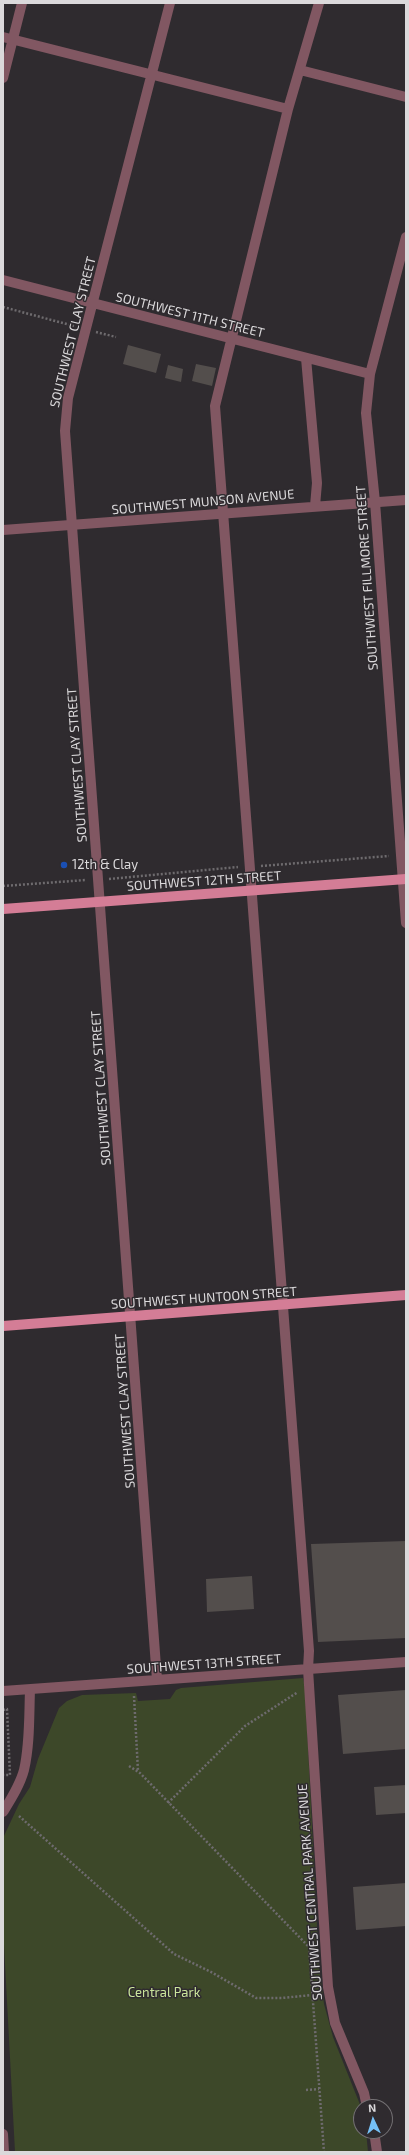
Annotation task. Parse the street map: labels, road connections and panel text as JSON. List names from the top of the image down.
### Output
{
  "streets": {
    "main road": ["SOUTHWEST 12TH STREET", "SOUTHWEST HUNTOON STREET"],
    "street": [
      "SOUTHWEST 11TH STREET",
      "SOUTHWEST CLAY STREET",
      "SOUTHWEST MUNSON AVENUE",
      "SOUTHWEST FILLMORE STREET",
      "SOUTHWEST 13TH STREET",
      "SOUTHWEST CENTRAL PARK AVENUE"
    ]
  },
  "crossings": [
    ["SOUTHWEST 11TH STREET", "SOUTHWEST CLAY STREET"],
    ["SOUTHWEST 11TH STREET", "SOUTHWEST FILLMORE STREET"],
    ["SOUTHWEST 11TH STREET", "SOUTHWEST CENTRAL PARK AVENUE"],
    ["SOUTHWEST CLAY STREET", "SOUTHWEST MUNSON AVENUE"],
    ["SOUTHWEST CLAY STREET", "SOUTHWEST 12TH STREET"],
    ["SOUTHWEST CLAY STREET", "SOUTHWEST HUNTOON STREET"],
    ["SOUTHWEST CLAY STREET", "SOUTHWEST 13TH STREET"],
    ["SOUTHWEST MUNSON AVENUE", "SOUTHWEST FILLMORE STREET"],
    ["SOUTHWEST MUNSON AVENUE", "SOUTHWEST CENTRAL PARK AVENUE"],
    ["SOUTHWEST FILLMORE STREET", "SOUTHWEST 12TH STREET"],
    ["SOUTHWEST 12TH STREET", "SOUTHWEST CENTRAL PARK AVENUE"],
    ["SOUTHWEST HUNTOON STREET", "SOUTHWEST CENTRAL PARK AVENUE"],
    ["SOUTHWEST 13TH STREET", "SOUTHWEST CENTRAL PARK AVENUE"]
  ],
  "parks": ["Central Park"],
  "places": ["12th & Clay"],
  "north": "top"
}
